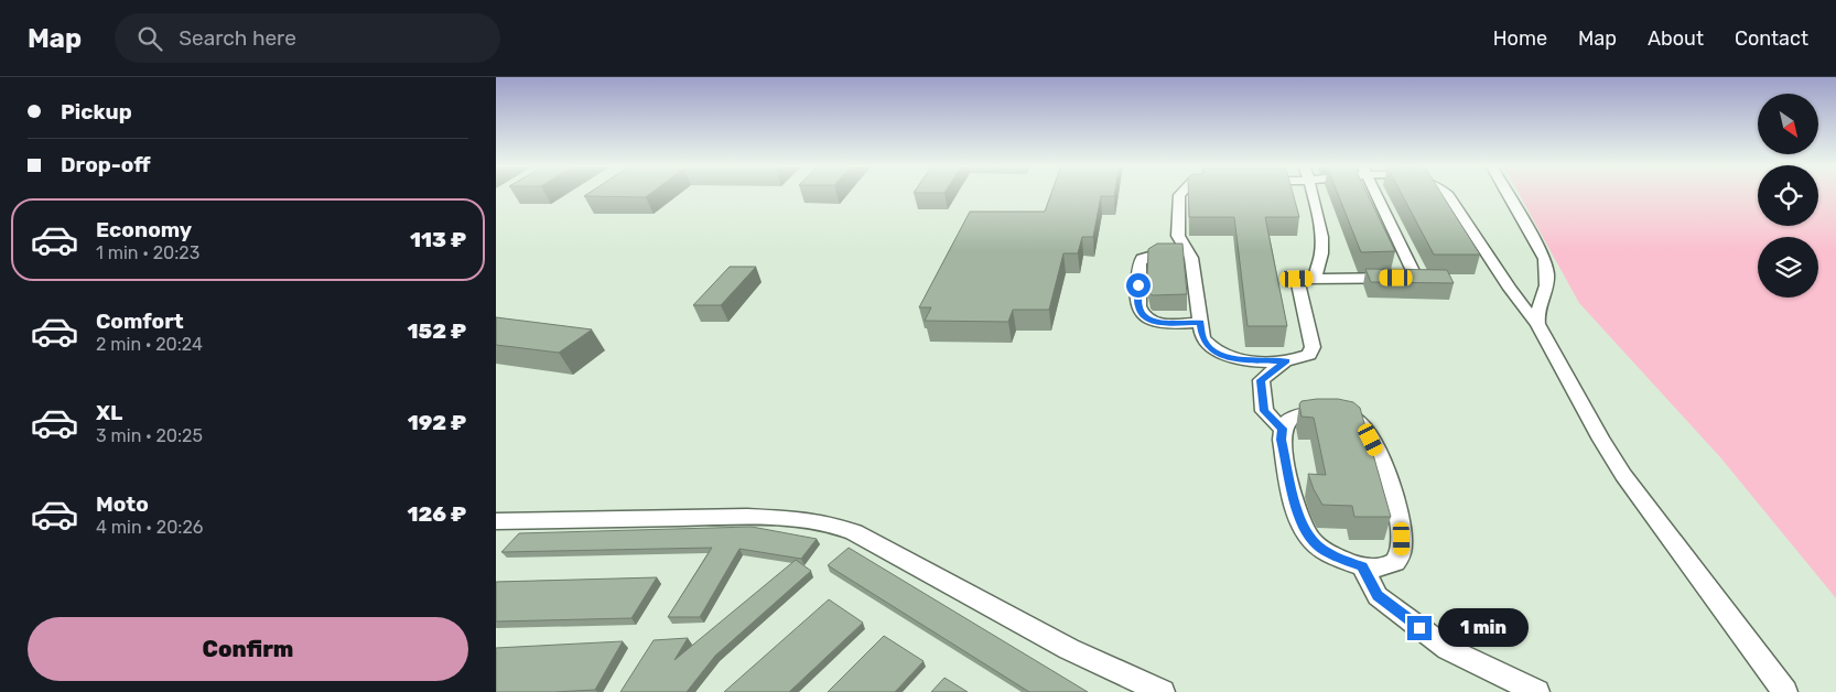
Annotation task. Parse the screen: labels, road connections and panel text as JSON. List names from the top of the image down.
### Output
{
  "north": "bottom right",
  "page": {
    "header": "Map",
    "search": "Search here",
    "nav": [
      "Home",
      "Map",
      "About",
      "Contact"
    ],
    "banner": ["Pickup", "Drop-off"],
    "list": [
      {
        "name": "Economy",
        "note": "1 min · 20:23",
        "value": "113 ₽"
      },
      {
        "name": "Comfort",
        "note": "2 min · 20:24",
        "value": "152 ₽"
      },
      {
        "name": "XL",
        "note": "3 min · 20:25",
        "value": "192 ₽"
      },
      {
        "name": "Moto",
        "note": "4 min · 20:26",
        "value": "126 ₽"
      }
    ],
    "buttons": "Confirm",
    "bubble": "1 min"
  }
}
